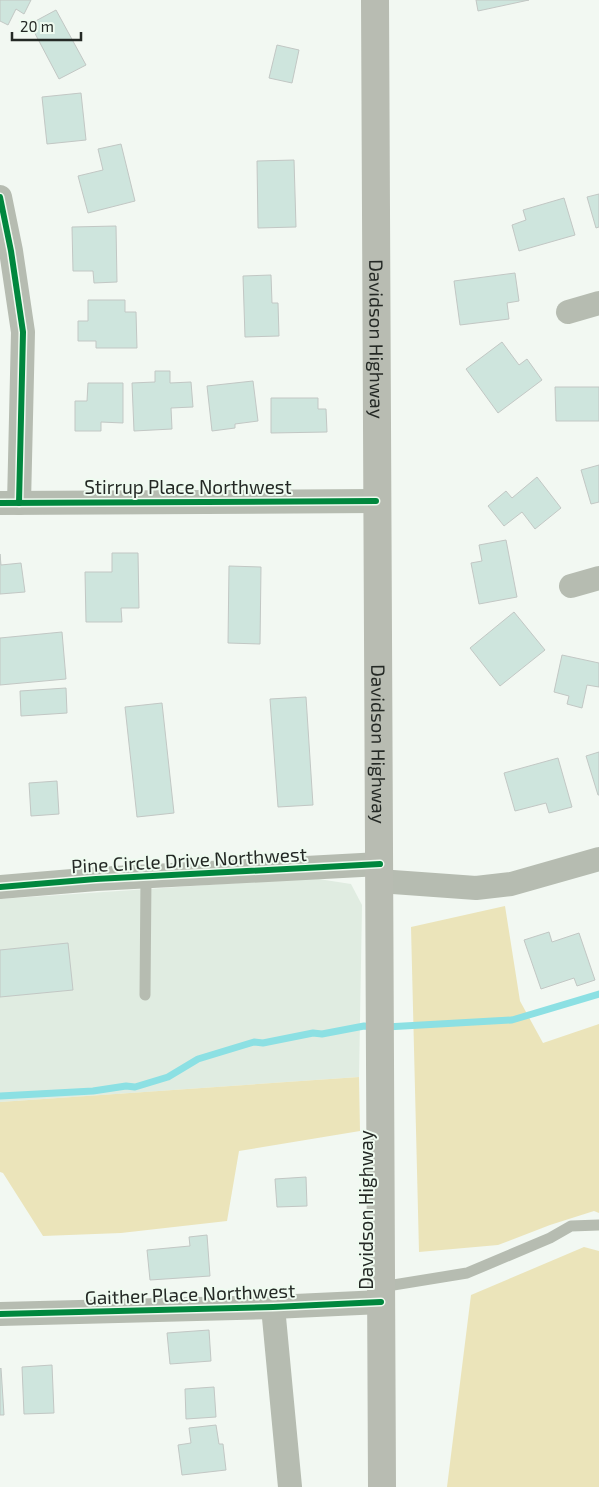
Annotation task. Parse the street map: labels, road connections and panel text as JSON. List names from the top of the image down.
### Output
{
  "streets": {
    "main road": ["Davidson Highway"],
    "street": ["Stirrup Place Northwest", "Pine Circle Drive Northwest", "Gaither Place Northwest"]
  },
  "crossings": [
    ["Davidson Highway", "Stirrup Place Northwest"],
    ["Davidson Highway", "Pine Circle Drive Northwest"],
    ["Davidson Highway", "Gaither Place Northwest"]
  ],
  "scale_bar": "20 m"
}
